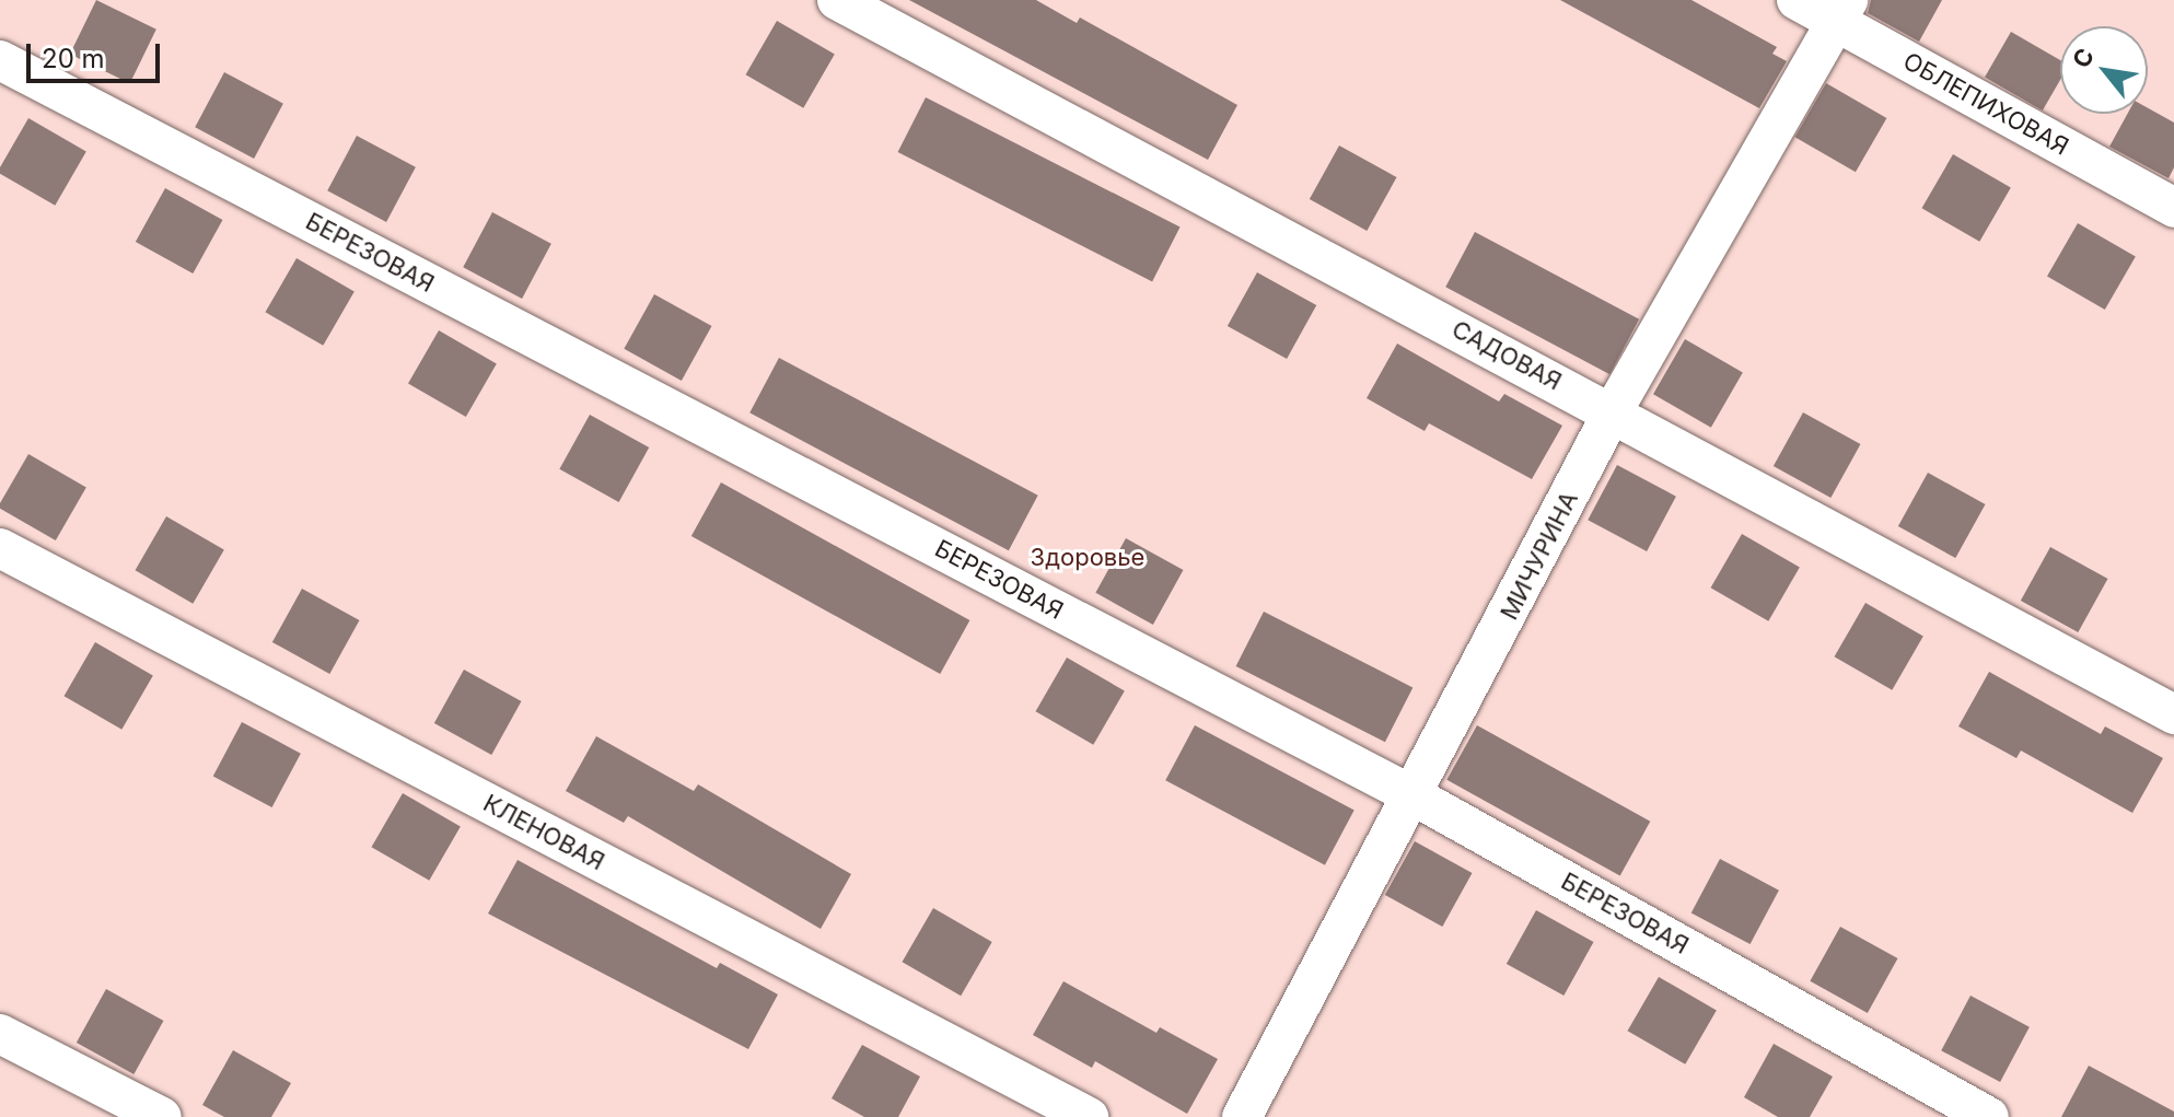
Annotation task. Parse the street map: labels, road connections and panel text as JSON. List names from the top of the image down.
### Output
{
  "streets": {
    "street": [
      "ОБЛЕПИХОВАЯ",
      "БЕРЕЗОВАЯ",
      "САДОВАЯ",
      "МИЧУРИНА",
      "КЛЕНОВАЯ"
    ]
  },
  "crossings": [
    ["ОБЛЕПИХОВАЯ", "МИЧУРИНА"],
    ["БЕРЕЗОВАЯ", "МИЧУРИНА"],
    ["САДОВАЯ", "МИЧУРИНА"]
  ],
  "parks": ["Здоровье"],
  "scale_bar": "20 m",
  "north": "top left"
}
